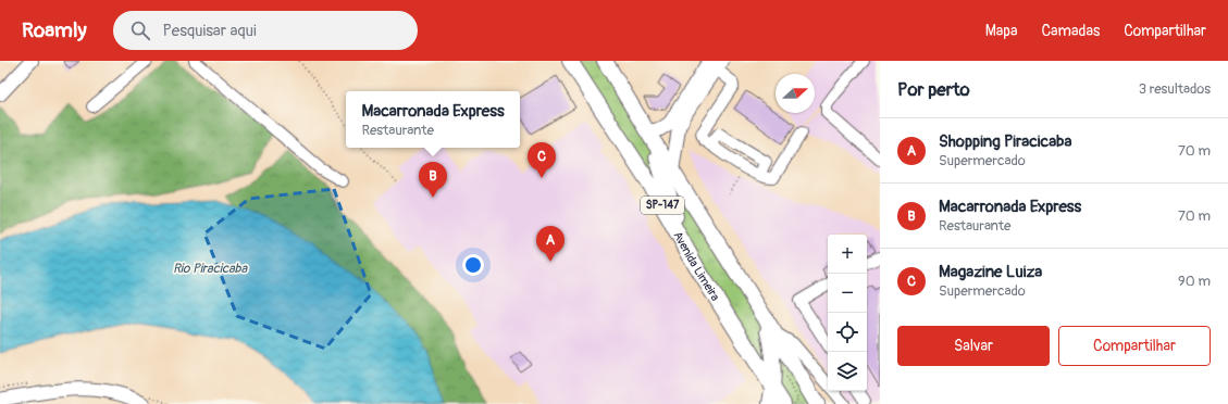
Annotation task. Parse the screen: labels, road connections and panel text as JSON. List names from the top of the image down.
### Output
{
  "streets": {
    "highway": ["SP-147", "Avenida Limeira"]
  },
  "water": ["Rio Piracicaba"],
  "north": "right",
  "page": {
    "header": "Roamly",
    "search": "Pesquisar aqui",
    "nav": ["Mapa", "Camadas", "Compartilhar"],
    "heading": ["Por perto", "3 resultados"],
    "popup": ["Macarronada Express", "Restaurante"],
    "list": [
      {
        "mark": "A",
        "name": "Shopping Piracicaba",
        "note": "Supermercado",
        "value": "70 m"
      },
      {
        "mark": "B",
        "name": "Macarronada Express",
        "note": "Restaurante",
        "value": "70 m"
      },
      {
        "mark": "C",
        "name": "Magazine Luiza",
        "note": "Supermercado",
        "value": "90 m"
      }
    ],
    "pins": ["C", "B", "A"],
    "map_buttons": ["+", "−"],
    "buttons": ["Salvar", "Compartilhar"]
  }
}
